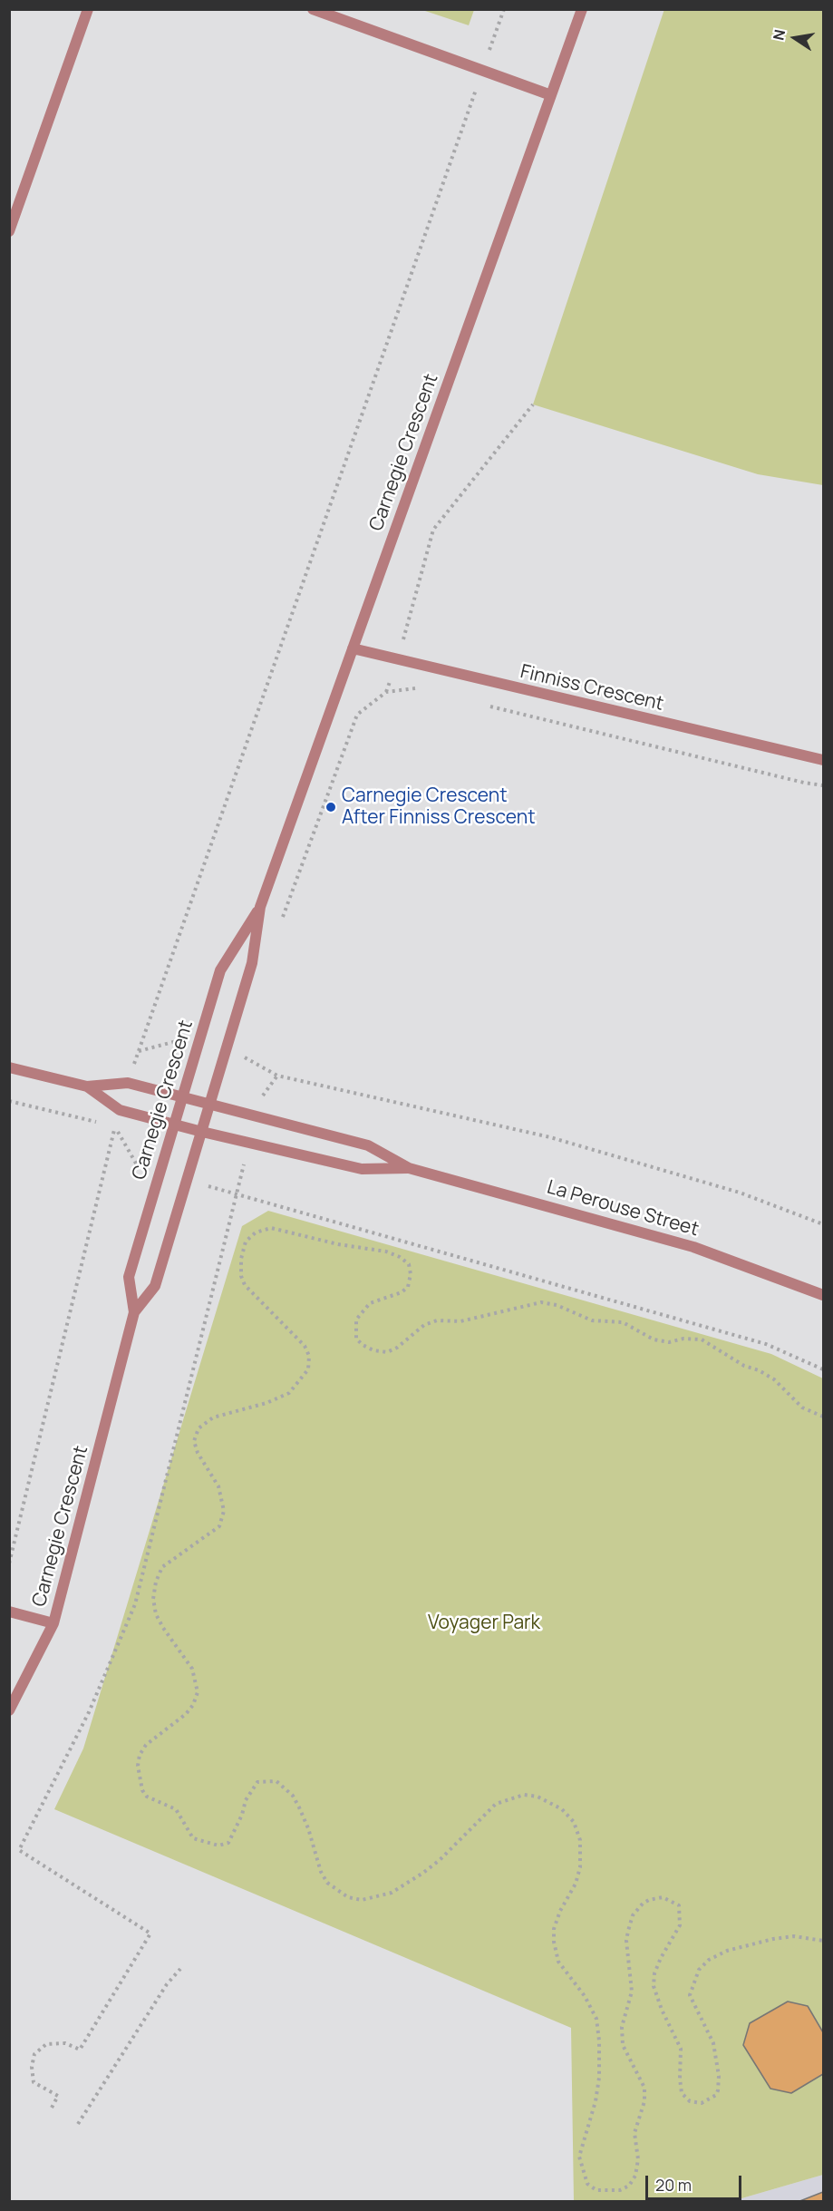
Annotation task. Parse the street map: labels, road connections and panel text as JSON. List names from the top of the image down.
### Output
{
  "streets": {
    "street": ["Carnegie Crescent", "Finniss Crescent", "La Perouse Street"]
  },
  "crossings": [
    ["Carnegie Crescent", "Finniss Crescent"],
    ["Carnegie Crescent", "La Perouse Street"]
  ],
  "parks": ["Voyager Park"],
  "places": ["Carnegie Crescent After Finniss Crescent"],
  "scale_bar": "20 m",
  "north": "left"
}
